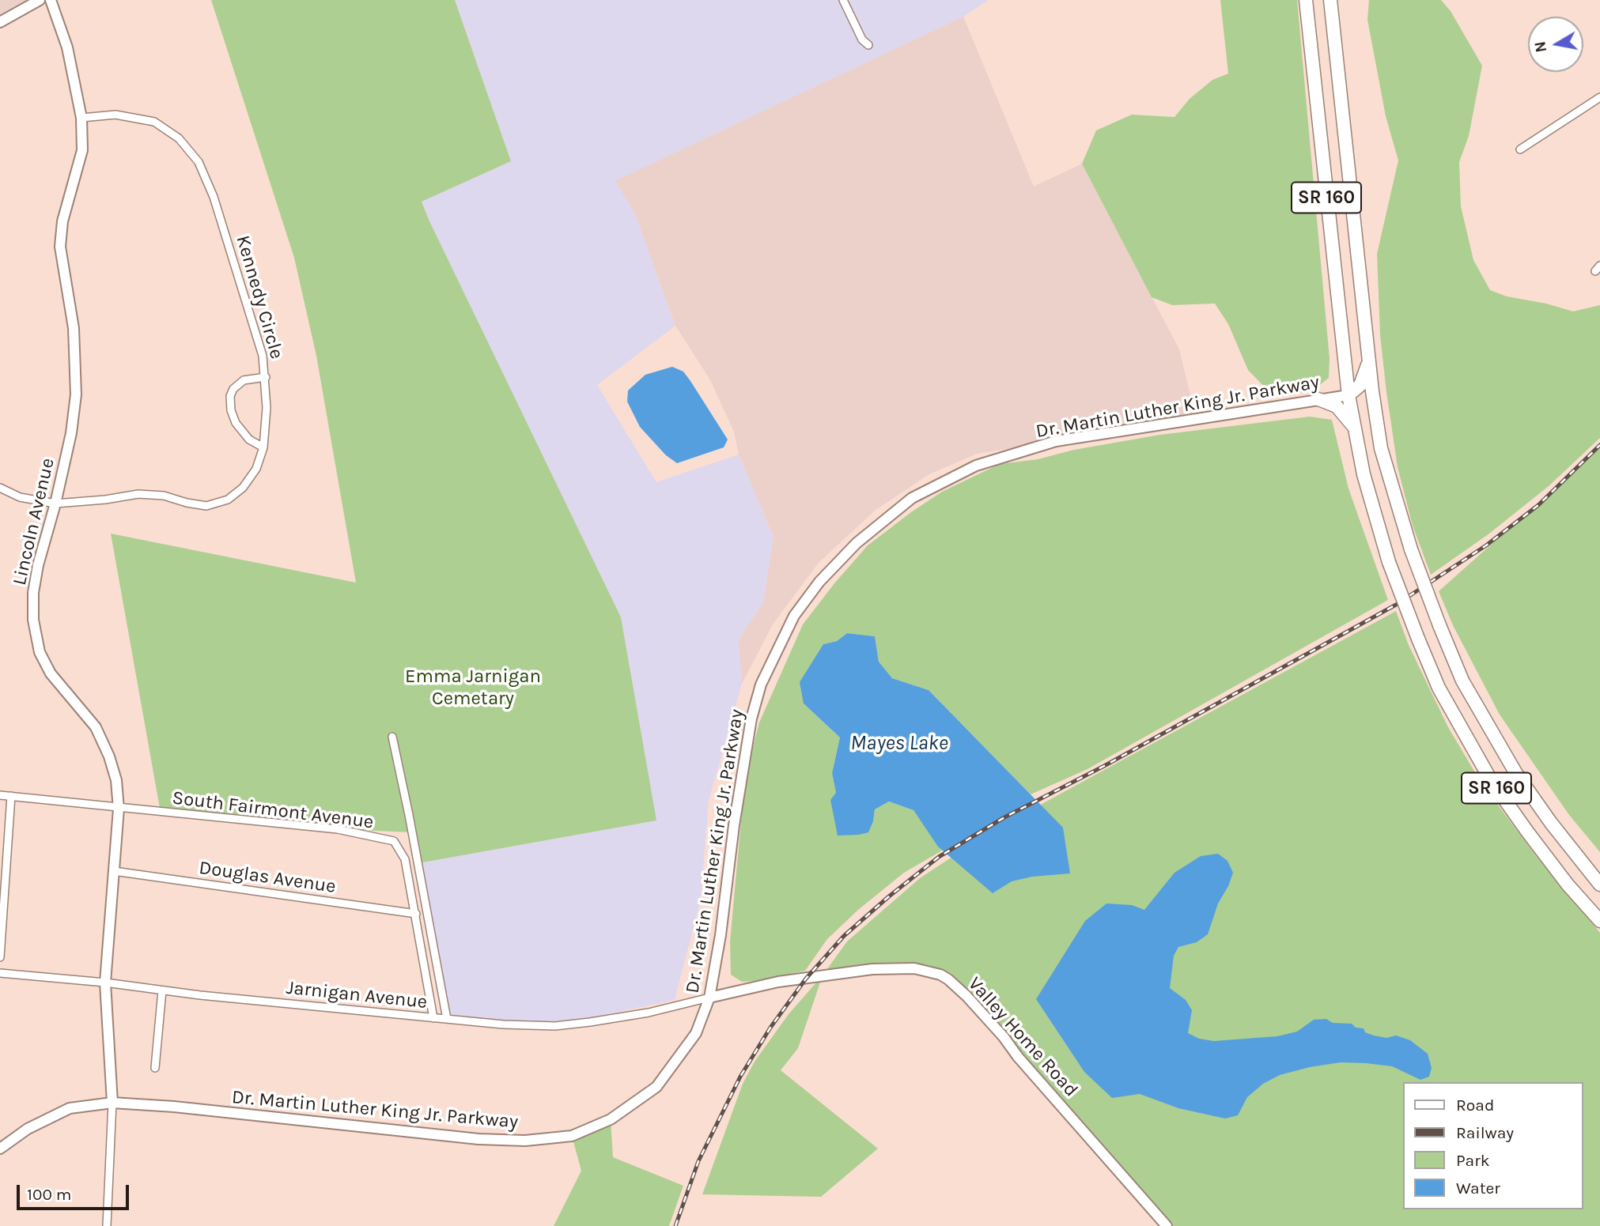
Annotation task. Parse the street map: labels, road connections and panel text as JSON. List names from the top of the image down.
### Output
{
  "streets": {
    "highway": ["SR 160"],
    "main road": ["Dr. Martin Luther King Jr. Parkway", "Lincoln Avenue", "Valley Home Road"],
    "street": [
      "Kennedy Circle",
      "South Fairmont Avenue",
      "Douglas Avenue",
      "Jarnigan Avenue"
    ]
  },
  "crossings": [
    ["SR 160", "Dr. Martin Luther King Jr. Parkway"],
    ["Kennedy Circle", "Lincoln Avenue"],
    ["Dr. Martin Luther King Jr. Parkway", "Lincoln Avenue"],
    ["Dr. Martin Luther King Jr. Parkway", "Jarnigan Avenue"],
    ["Dr. Martin Luther King Jr. Parkway", "Valley Home Road"],
    ["Lincoln Avenue", "South Fairmont Avenue"],
    ["Lincoln Avenue", "Douglas Avenue"],
    ["Lincoln Avenue", "Jarnigan Avenue"],
    ["South Fairmont Avenue", "Douglas Avenue"],
    ["South Fairmont Avenue", "Jarnigan Avenue"],
    ["Jarnigan Avenue", "Valley Home Road"]
  ],
  "water": ["Mayes Lake"],
  "parks": ["Emma Jarnigan Cemetary"],
  "legend": [
    "Road",
    "Railway",
    "Park",
    "Water"
  ],
  "scale_bar": "100 m",
  "north": "left"
}
